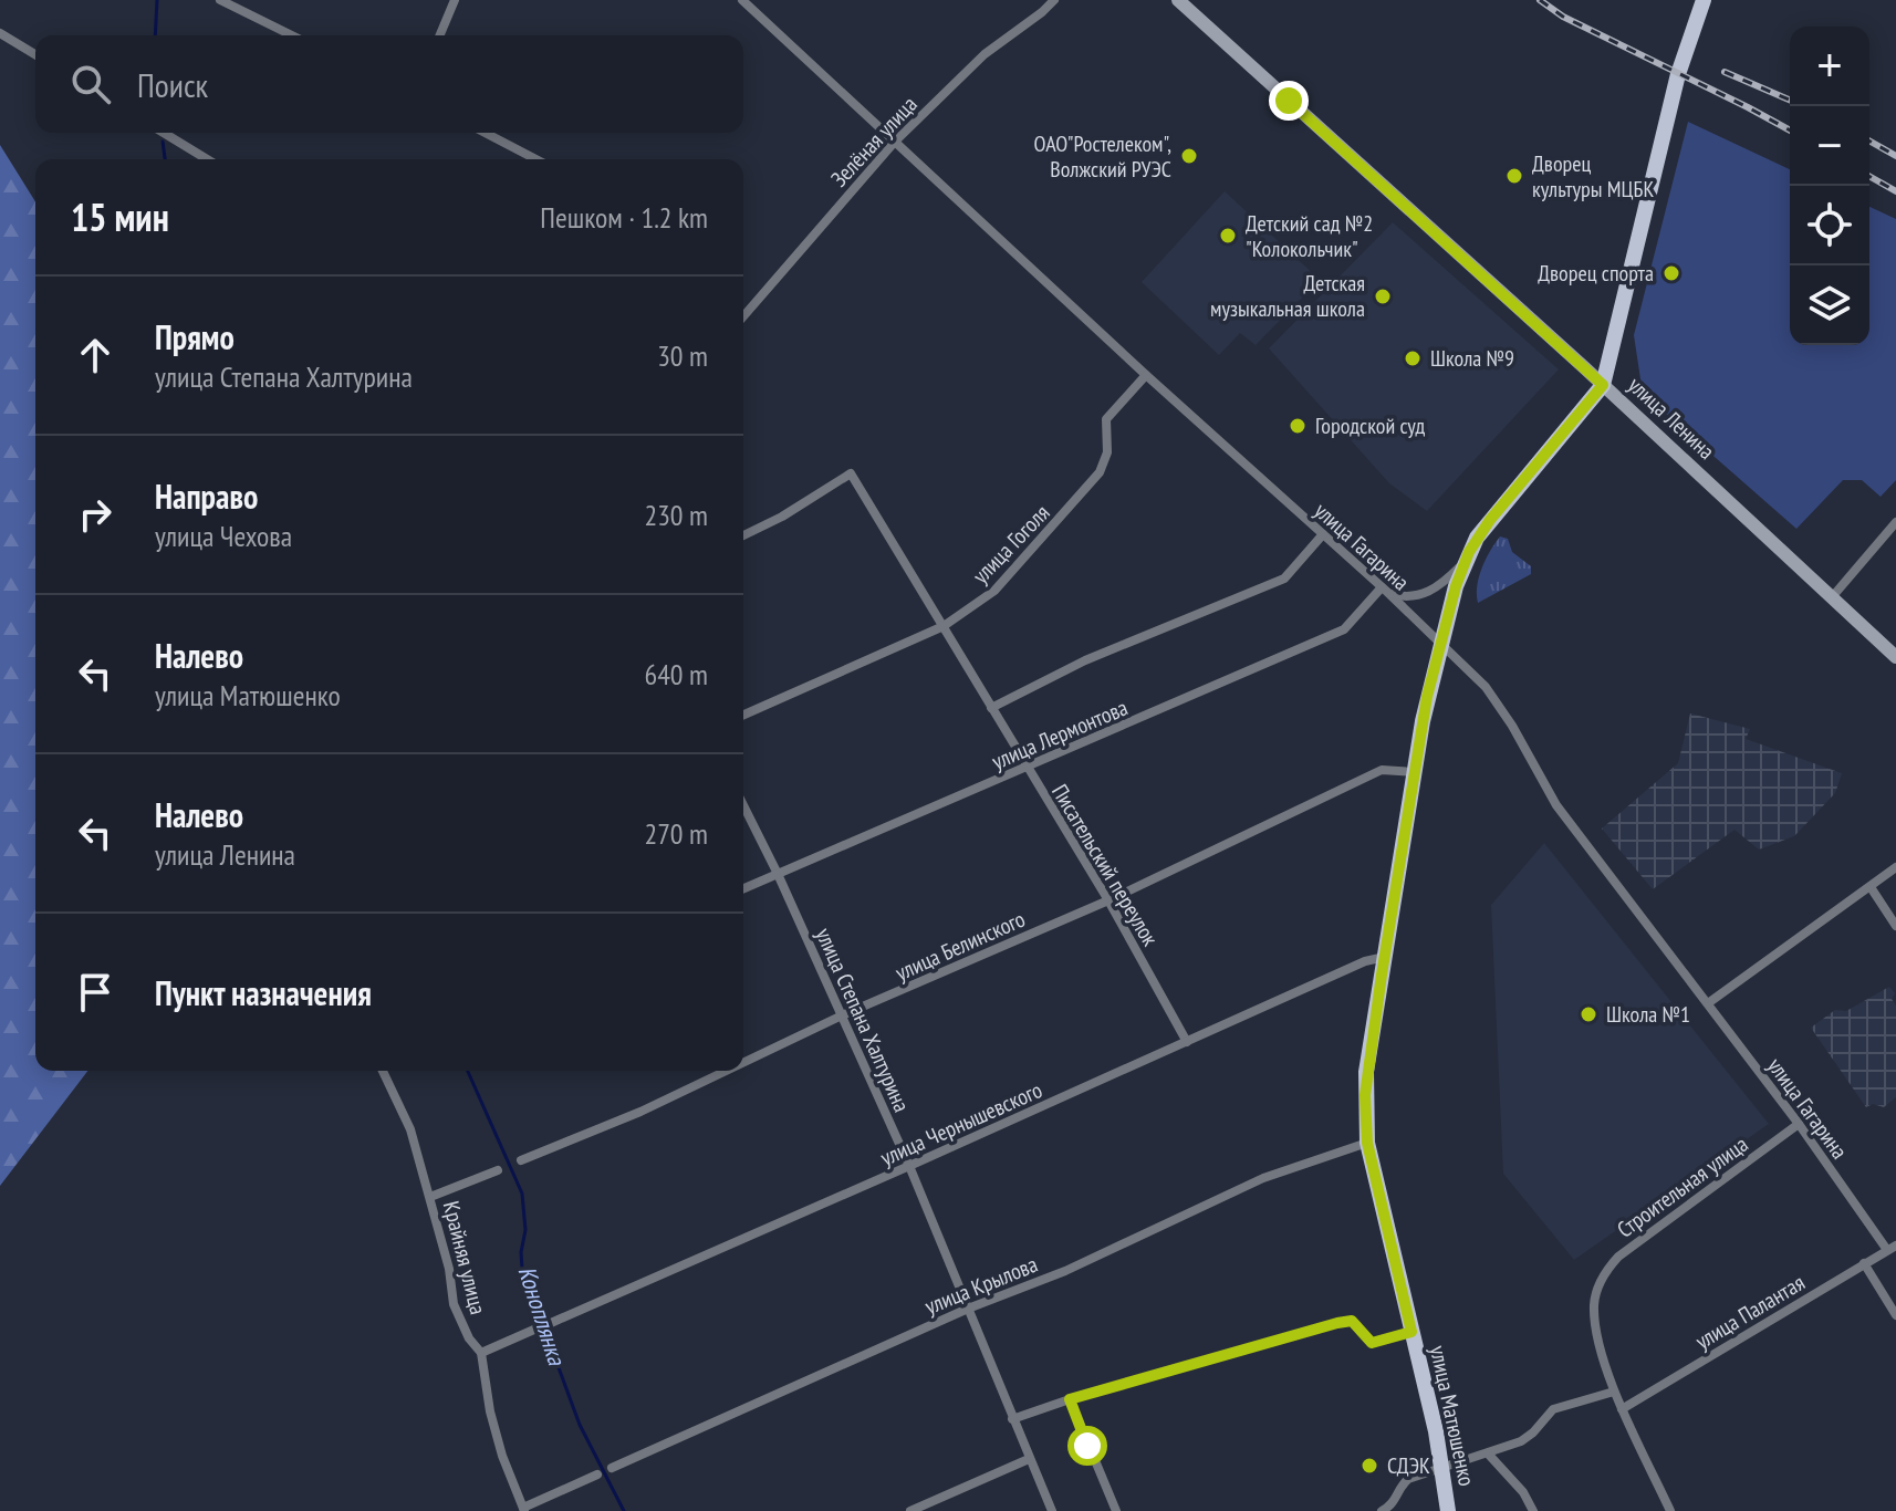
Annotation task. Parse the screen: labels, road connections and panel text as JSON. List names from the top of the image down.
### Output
{
  "streets": {
    "main road": ["улица Ленина", "улица Матюшенко"],
    "street": [
      "Зелёная улица",
      "улица Гоголя",
      "улица Гагарина",
      "улица Лермонтова",
      "Писательский переулок",
      "улица Белинского",
      "улица Степана Халтурина",
      "улица Чернышевского",
      "Строительная улица",
      "Крайняя улица",
      "улица Крылова",
      "улица Палантая"
    ]
  },
  "crossings": [
    ["Зелёная улица", "улица Гагарина"],
    ["улица Ленина", "улица Матюшенко"],
    ["улица Гоголя", "улица Гагарина"],
    ["улица Гоголя", "Писательский переулок"],
    ["улица Гагарина", "улица Лермонтова"],
    ["улица Гагарина", "Строительная улица"],
    ["улица Гагарина", "улица Палантая"],
    ["улица Гагарина", "улица Матюшенко"],
    ["улица Лермонтова", "Писательский переулок"],
    ["улица Лермонтова", "улица Степана Халтурина"],
    ["Писательский переулок", "улица Белинского"],
    ["Писательский переулок", "улица Чернышевского"],
    ["улица Белинского", "улица Степана Халтурина"],
    ["улица Белинского", "улица Матюшенко"],
    ["улица Степана Халтурина", "улица Чернышевского"],
    ["улица Степана Халтурина", "улица Крылова"],
    ["улица Чернышевского", "улица Матюшенко"],
    ["Строительная улица", "улица Палантая"],
    ["улица Крылова", "улица Матюшенко"]
  ],
  "water": ["Коноплянка"],
  "places": [
    "ОАО\"Ростелеком\", Волжский РУЭС",
    "Дворец культуры МЦБК",
    "Детский сад №2 \"Колокольчик\"",
    "Дворец спорта",
    "Детская музыкальная школа",
    "Школа №9",
    "Городской суд",
    "Школа №1",
    "СДЭК"
  ],
  "page": {
    "map_buttons": ["+", "−"],
    "search": "Поиск",
    "heading": ["15 мин", "Пешком · 1.2 km"],
    "list": [
      ["Прямо", "улица Степана Халтурина", "30 m"],
      ["Направо", "улица Чехова", "230 m"],
      ["Налево", "улица Матюшенко", "640 m"],
      ["Налево", "улица Ленина", "270 m"],
      "Пункт назначения"
    ]
  }
}
